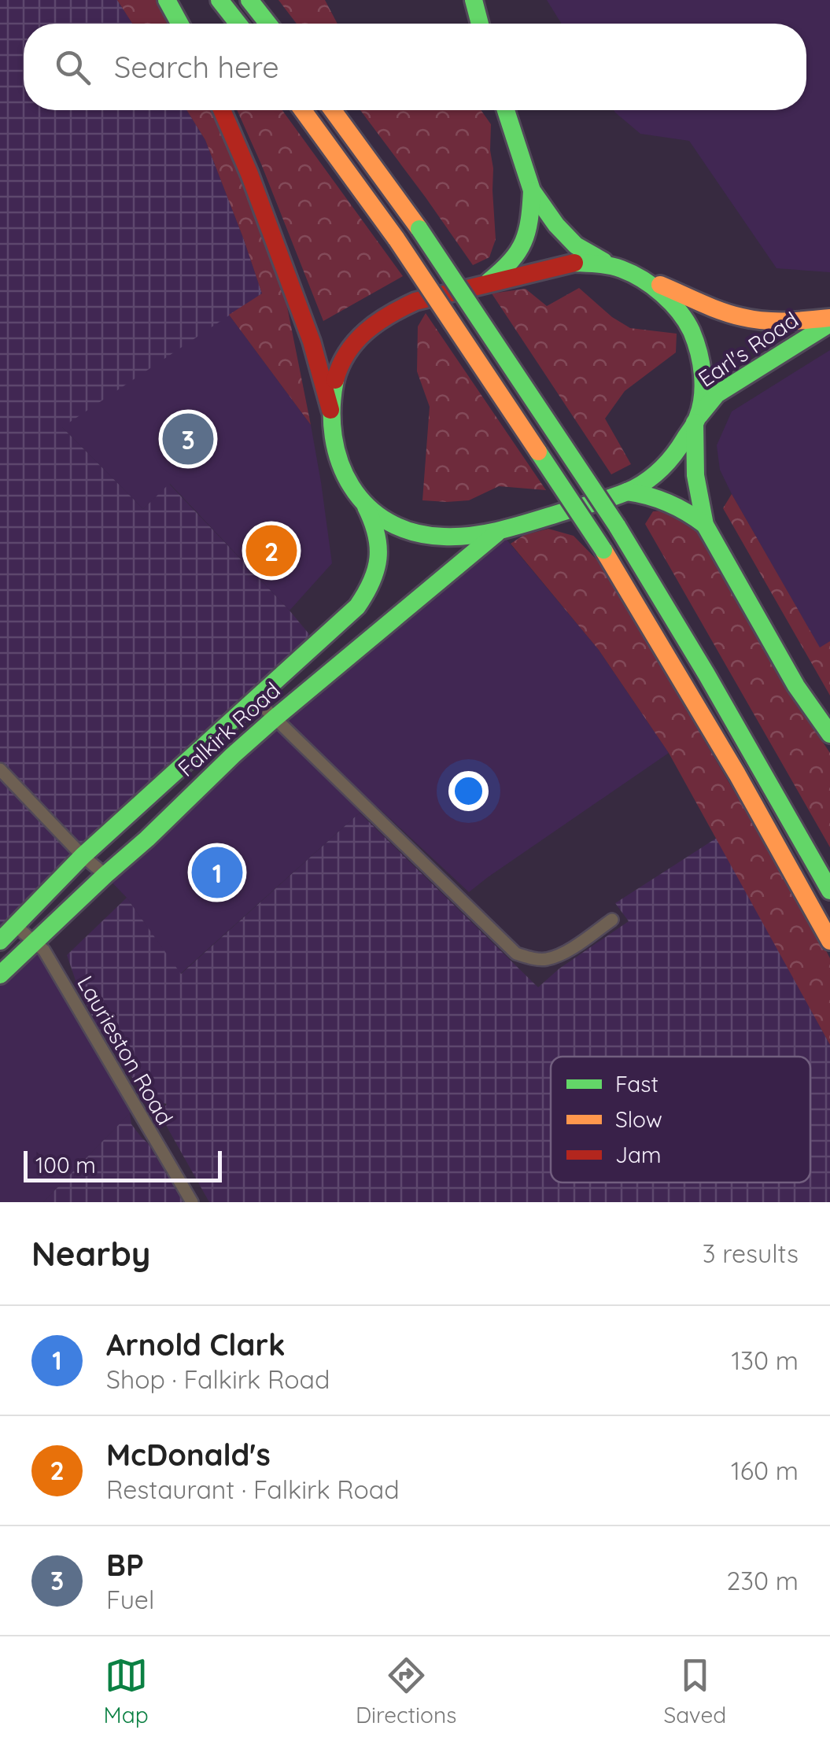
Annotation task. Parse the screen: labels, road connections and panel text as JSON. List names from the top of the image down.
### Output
{
  "streets": {
    "main road": ["Earl's Road", "Falkirk Road"],
    "street": ["Laurieston Road"]
  },
  "crossings": [
    ["Falkirk Road", "Laurieston Road"]
  ],
  "legend": ["Fast", "Slow", "Jam"],
  "scale_bar": "100 m",
  "page": {
    "search": "Search here",
    "pins": ["3", "2", "1"],
    "scale": "100 m",
    "heading": ["Nearby", "3 results"],
    "list": [
      {
        "mark": "1",
        "name": "Arnold Clark",
        "note": "Shop · Falkirk Road",
        "value": "130 m"
      },
      {
        "mark": "2",
        "name": "McDonald's",
        "note": "Restaurant · Falkirk Road",
        "value": "160 m"
      },
      {
        "mark": "3",
        "name": "BP",
        "note": "Fuel",
        "value": "230 m"
      }
    ],
    "nav": ["Map", "Directions", "Saved"]
  }
}
